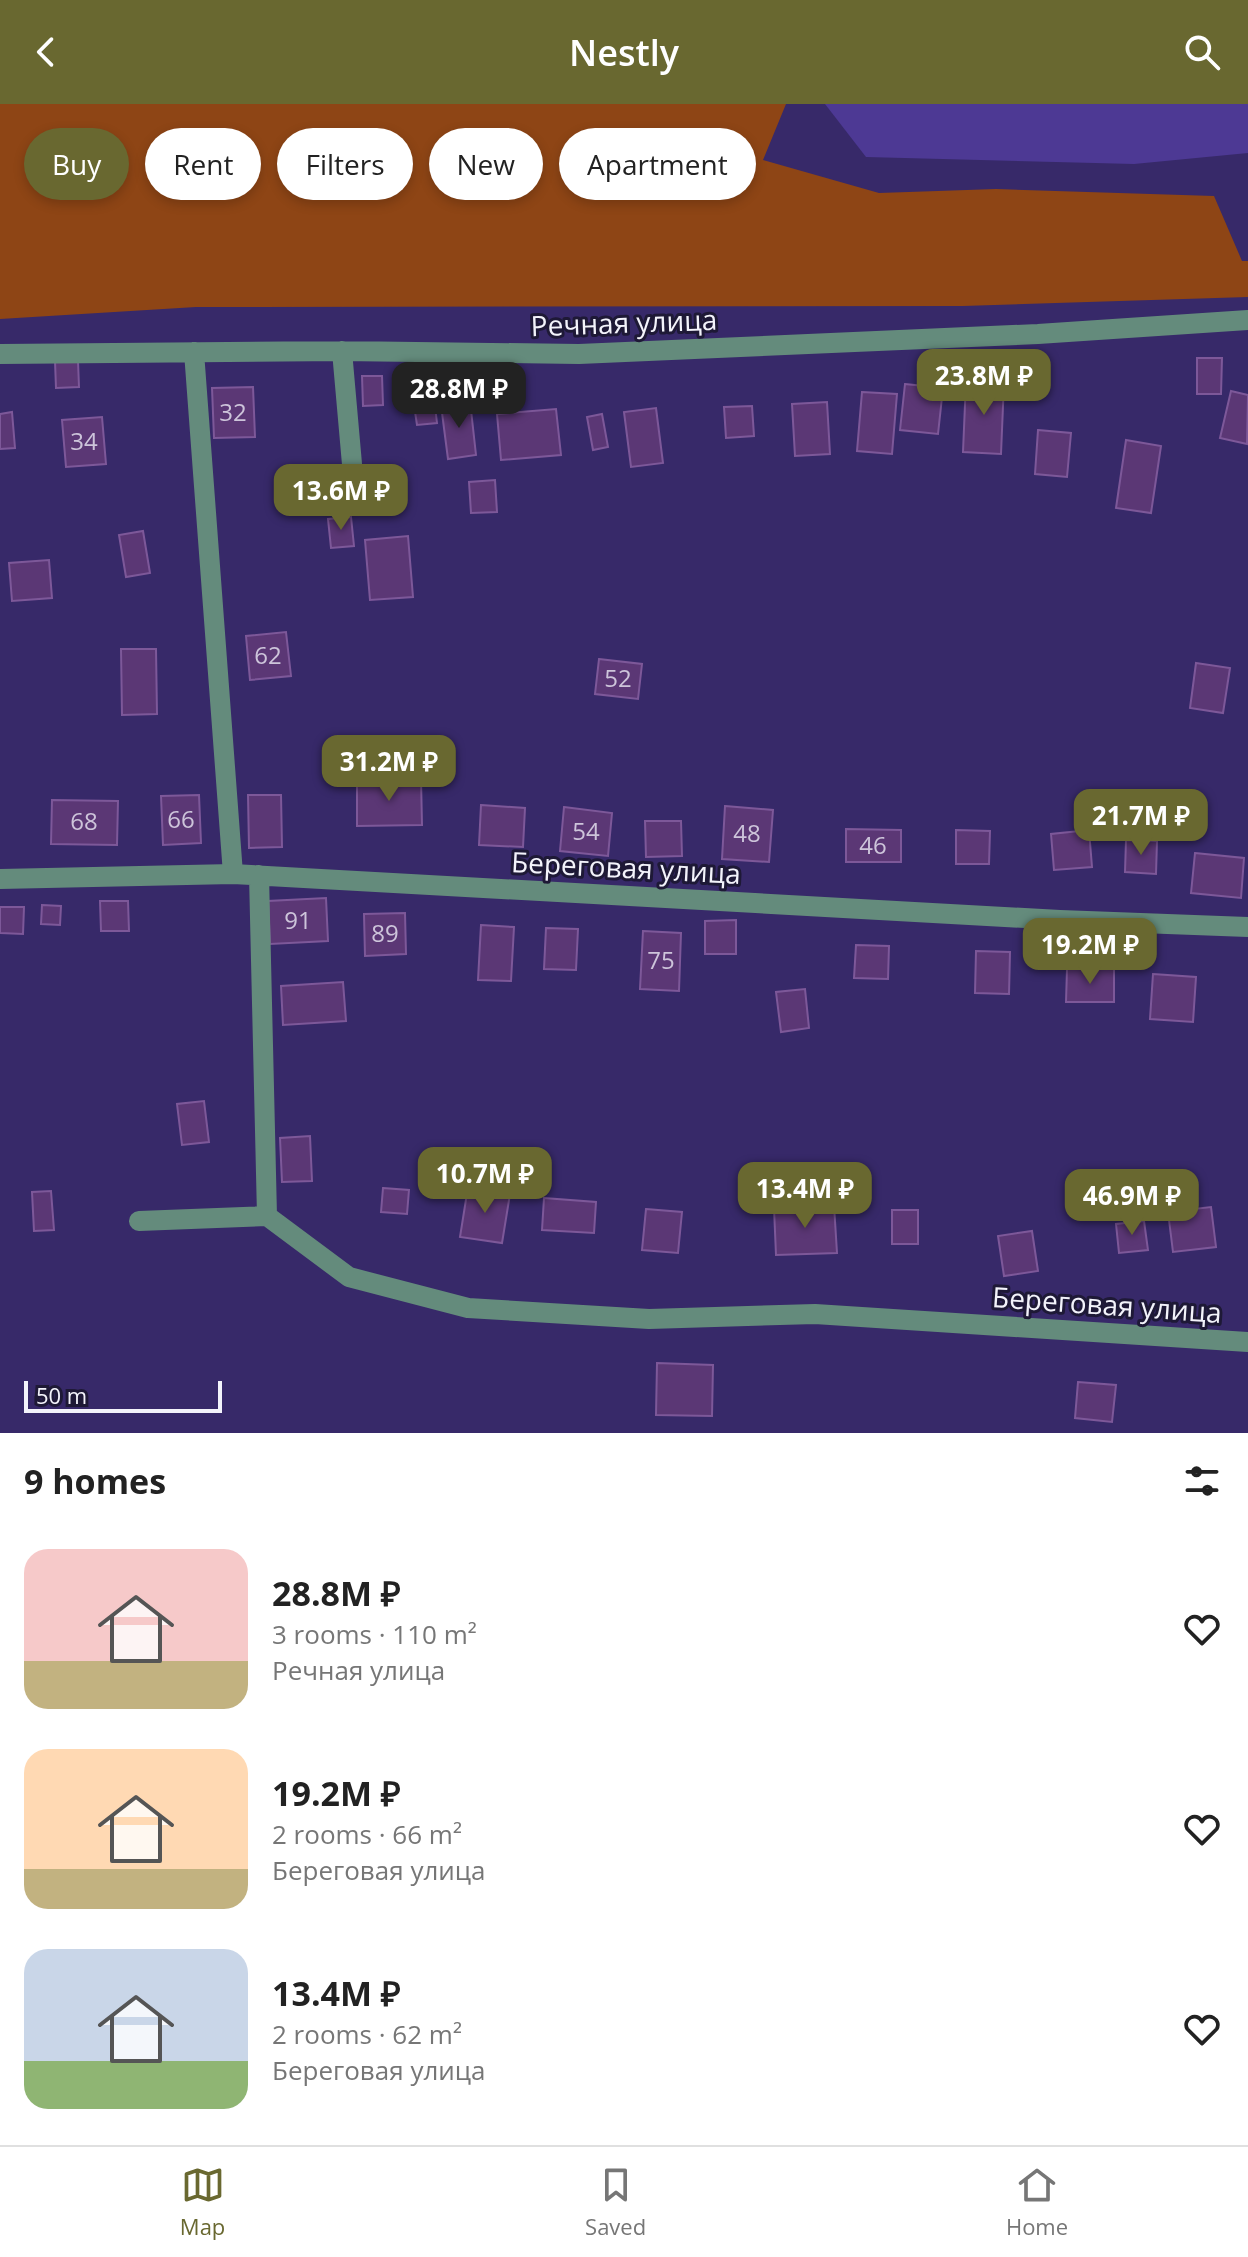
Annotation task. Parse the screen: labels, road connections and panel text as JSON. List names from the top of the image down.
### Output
{
  "streets": {
    "street": ["Речная улица", "Береговая улица"]
  },
  "house_numbers": [
    "32",
    "34",
    "62",
    "52",
    "66",
    "68",
    "54",
    "48",
    "46",
    "91",
    "89",
    "75"
  ],
  "scale_bar": "50 m",
  "page": {
    "header": "Nestly",
    "chip": [
      "Buy",
      "Rent",
      "Filters",
      "New",
      "Apartment"
    ],
    "price": [
      "23.8M ₽",
      "28.8M ₽",
      "13.6M ₽",
      "31.2M ₽",
      "21.7M ₽",
      "19.2M ₽",
      "10.7M ₽",
      "13.4M ₽",
      "46.9M ₽"
    ],
    "scale": "50 m",
    "heading": "9 homes",
    "list": [
      {
        "name": "28.8M ₽",
        "note": "3 rooms · 110 m² · Речная улица"
      },
      {
        "name": "19.2M ₽",
        "note": "2 rooms · 66 m² · Береговая улица"
      },
      {
        "name": "13.4M ₽",
        "note": "2 rooms · 62 m² · Береговая улица"
      }
    ],
    "tabs": ["Map", "Saved", "Home"]
  }
}
